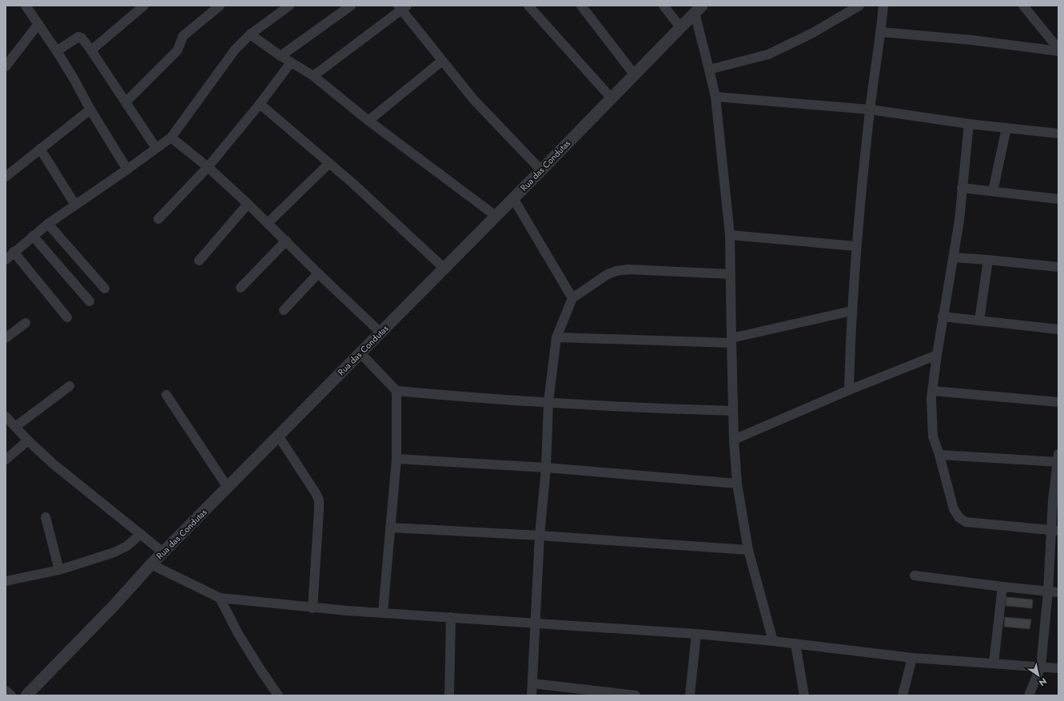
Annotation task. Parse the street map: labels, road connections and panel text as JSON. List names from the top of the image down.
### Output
{
  "streets": {
    "street": ["Rua das Condutas"]
  },
  "north": "bottom right"
}
